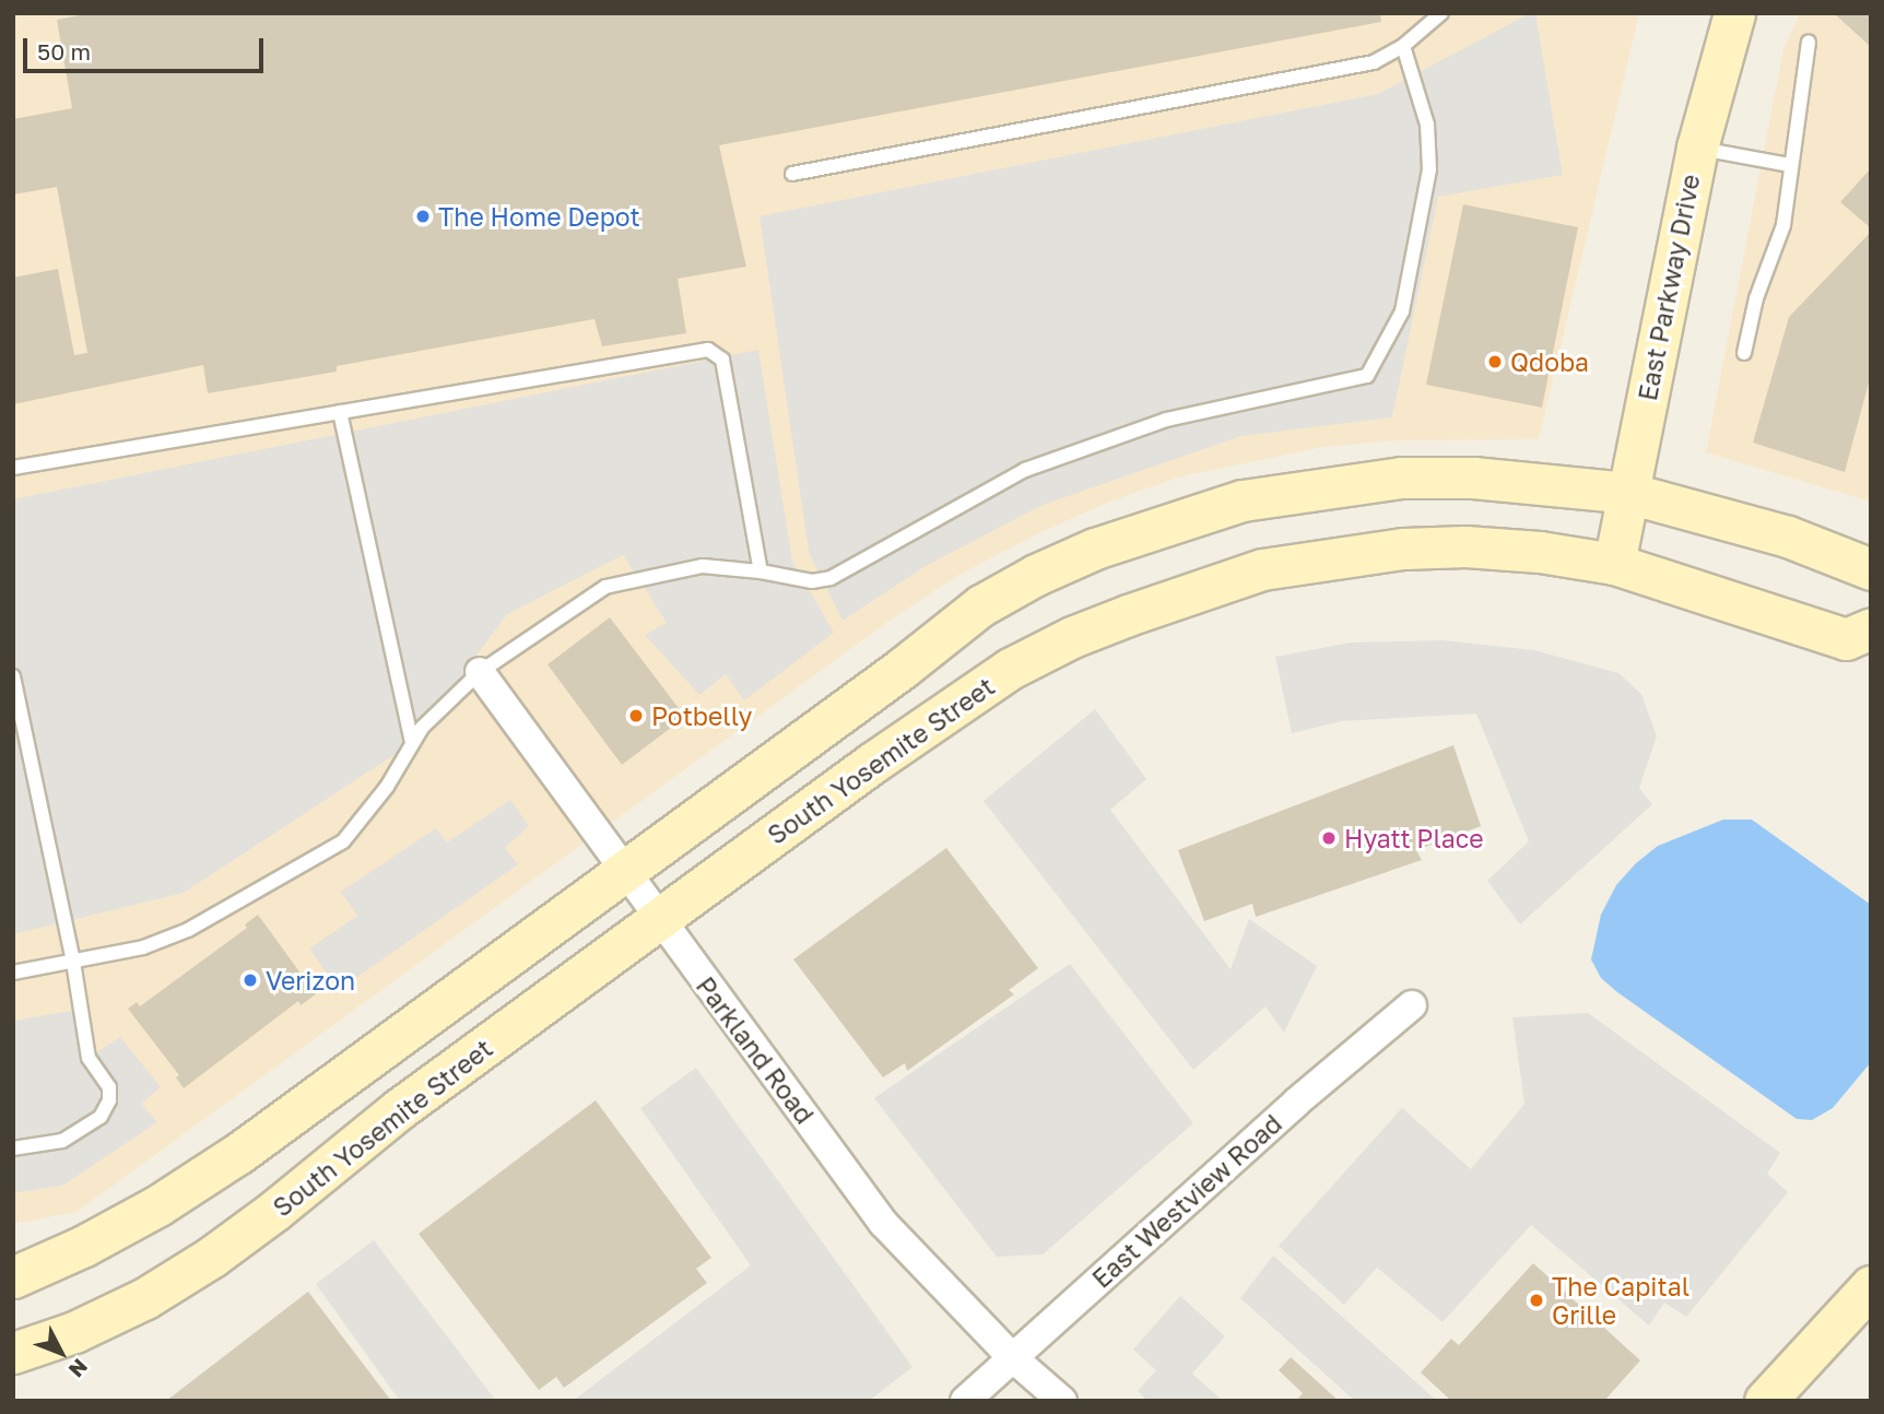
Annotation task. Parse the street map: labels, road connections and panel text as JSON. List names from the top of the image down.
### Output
{
  "streets": {
    "main road": ["East Parkway Drive", "South Yosemite Street"],
    "street": ["Parkland Road", "East Westview Road"]
  },
  "crossings": [
    ["East Parkway Drive", "South Yosemite Street"],
    ["South Yosemite Street", "Parkland Road"],
    ["Parkland Road", "East Westview Road"]
  ],
  "places": [
    "The Home Depot",
    "Qdoba",
    "Potbelly",
    "Hyatt Place",
    "Verizon",
    "The Capital Grille"
  ],
  "scale_bar": "50 m",
  "north": "bottom right"
}
